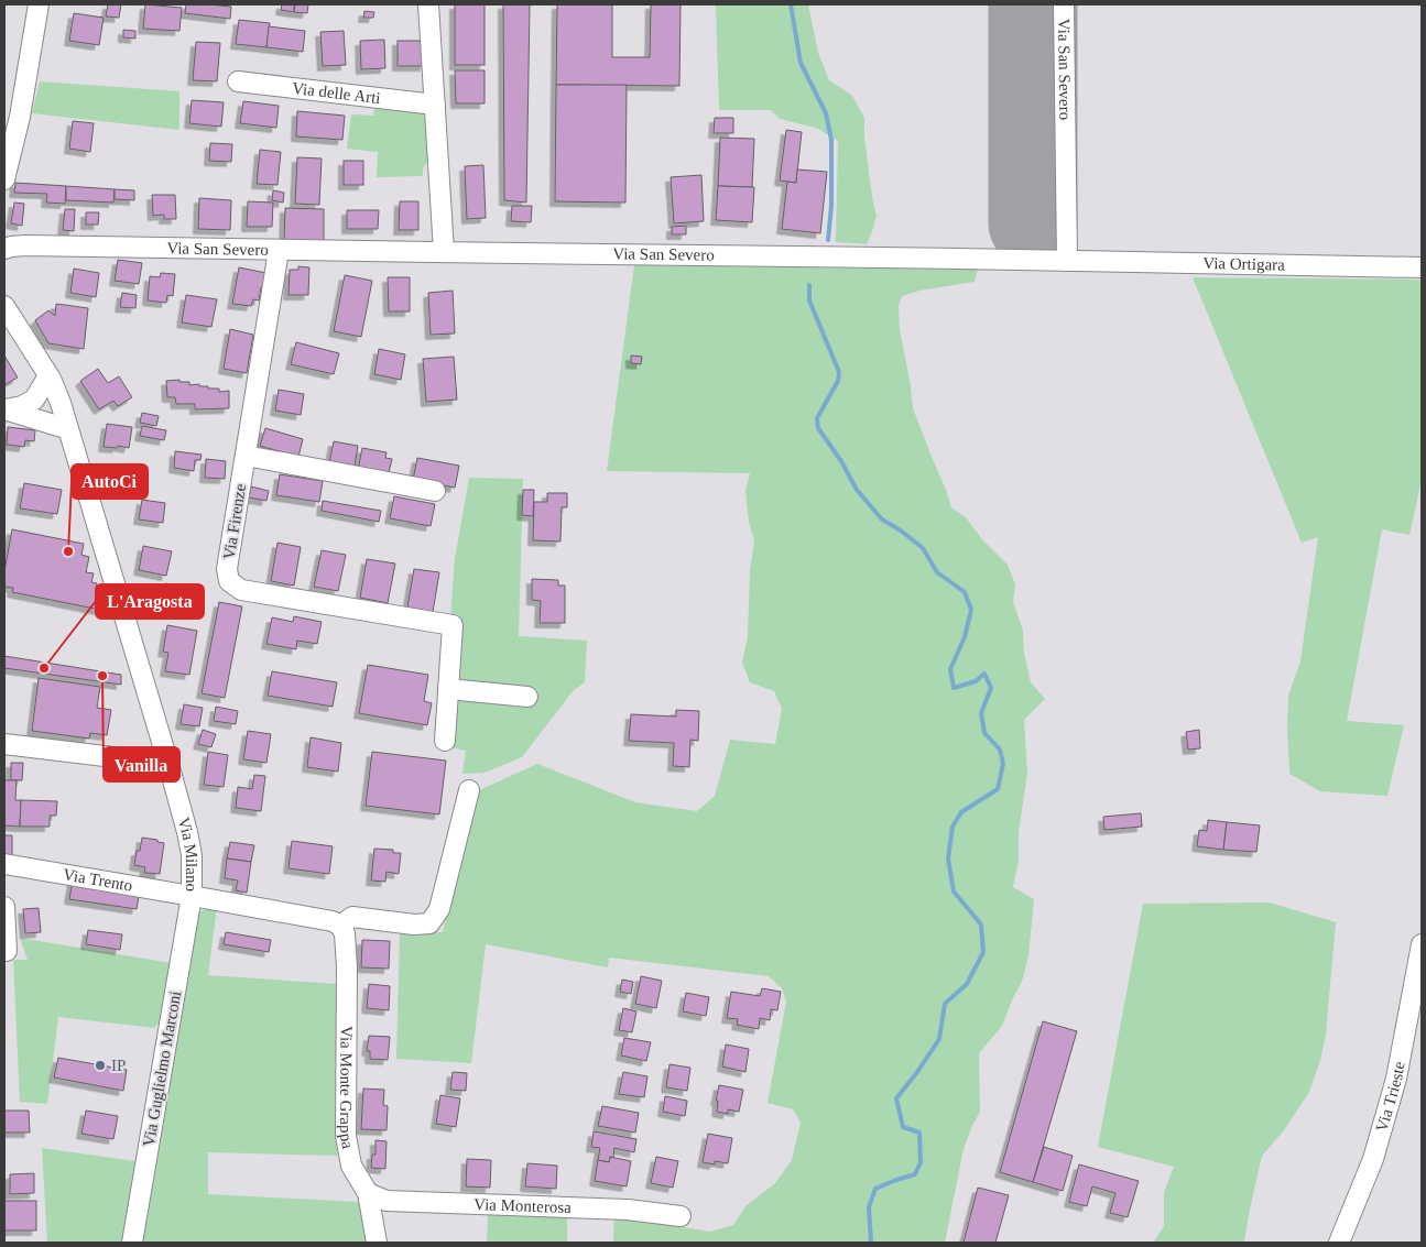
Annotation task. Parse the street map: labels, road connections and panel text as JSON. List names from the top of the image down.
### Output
{
  "streets": {
    "street": [
      "Via San Severo",
      "Via delle Arti",
      "Via Ortigara",
      "Via Firenze",
      "Via Milano",
      "Via Trento",
      "Via Guglielmo Marconi",
      "Via Monte Grappa",
      "Via Trieste",
      "Via Monterosa"
    ]
  },
  "crossings": [
    ["Via San Severo", "Via Ortigara"],
    ["Via San Severo", "Via Firenze"],
    ["Via Milano", "Via Trento"],
    ["Via Milano", "Via Guglielmo Marconi"],
    ["Via Milano", "Via Monte Grappa"],
    ["Via Trento", "Via Guglielmo Marconi"],
    ["Via Monte Grappa", "Via Monterosa"]
  ],
  "places": [
    "AutoCi",
    "L'Aragosta",
    "Vanilla",
    "IP"
  ]
}
